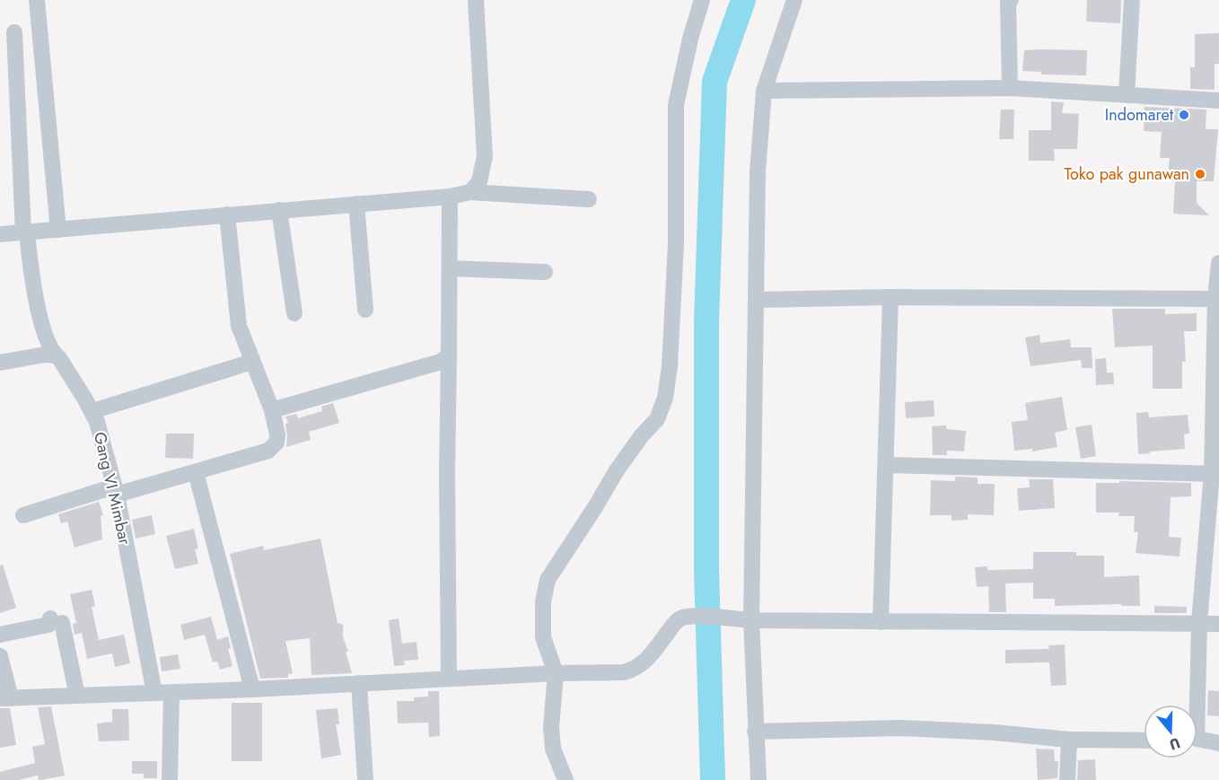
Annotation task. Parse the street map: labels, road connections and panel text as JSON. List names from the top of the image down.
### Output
{
  "streets": {
    "street": ["Gang VI Mimbar"]
  },
  "places": ["Indomaret", "Toko pak gunawan"],
  "north": "bottom"
}
